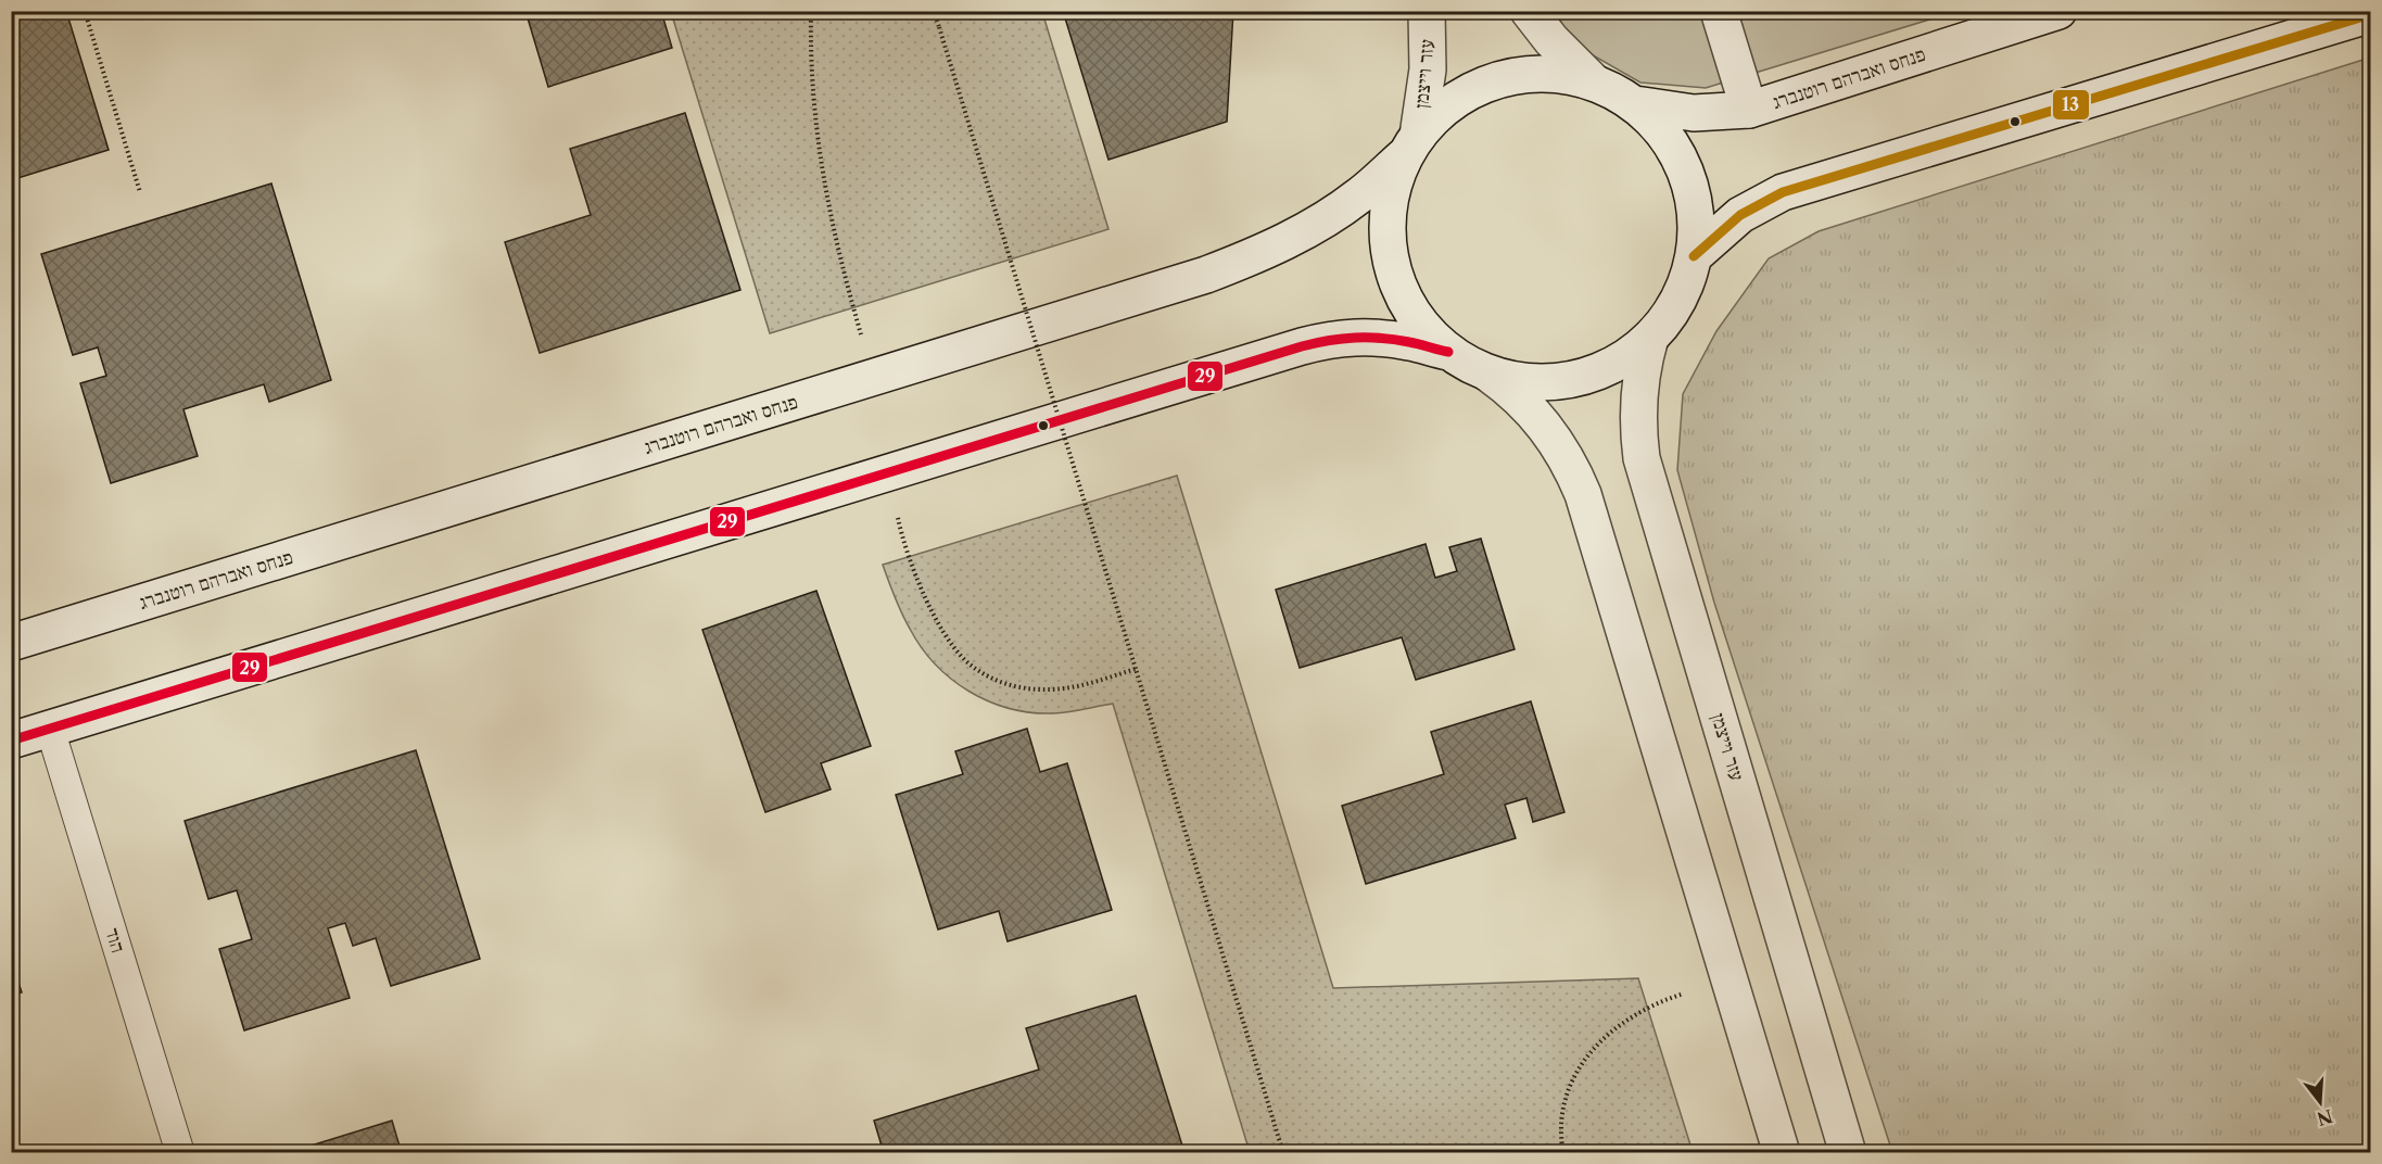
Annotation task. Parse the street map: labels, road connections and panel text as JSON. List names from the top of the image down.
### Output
{
  "streets": {
    "main road": ["עזר וייצמן", "פנחס ואברהם רוטנברג"],
    "lane": ["הוד"]
  },
  "crossings": [
    ["עזר וייצמן", "פנחס ואברהם רוטנברג"]
  ],
  "lines": ["transit line 13", "transit line 29"],
  "north": "bottom"
}
